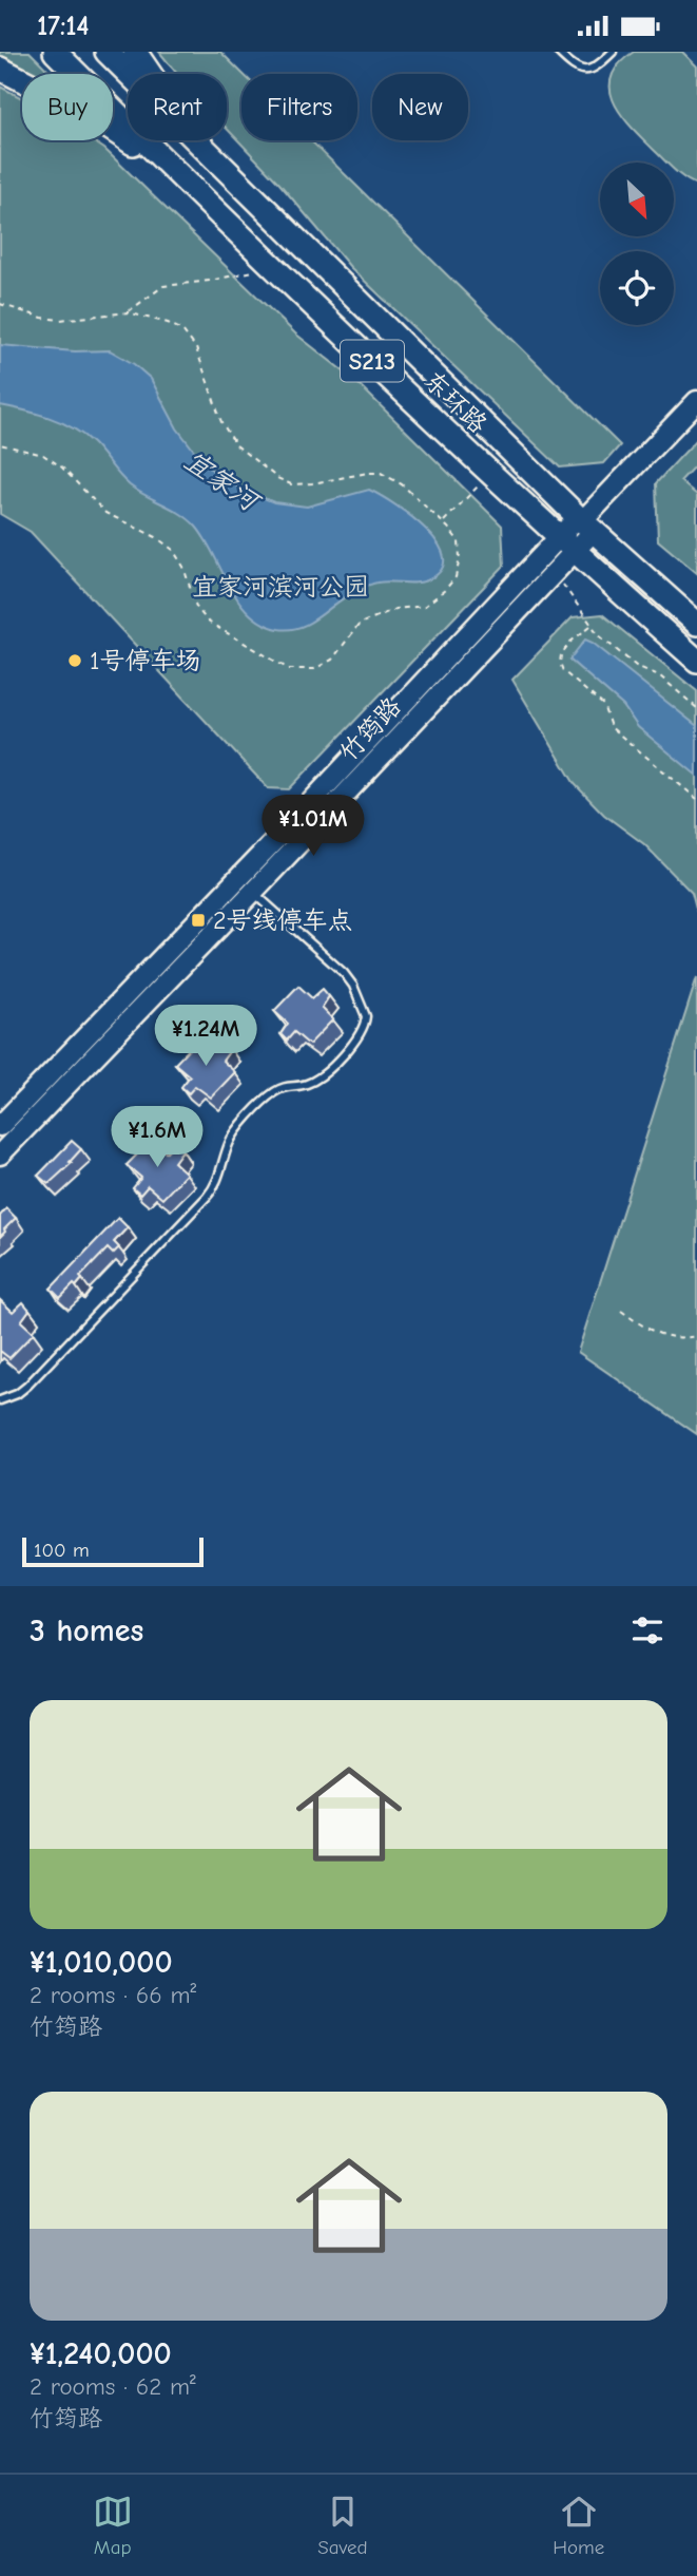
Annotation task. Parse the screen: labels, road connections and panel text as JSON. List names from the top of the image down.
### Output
{
  "streets": {
    "highway": ["S213", "东环路"],
    "main road": ["竹筠路"]
  },
  "crossings": [
    ["东环路", "竹筠路"]
  ],
  "water": ["宜家河"],
  "parks": ["宜家河滨河公园"],
  "places": {
    "other": ["1号停车场"],
    "transit": ["2号线停车点"]
  },
  "scale_bar": "100 m",
  "north": "bottom right",
  "page": {
    "status": "17:14",
    "chip": [
      "Buy",
      "Rent",
      "Filters",
      "New"
    ],
    "price": ["¥1.01M", "¥1.24M", "¥1.6M"],
    "scale": "100 m",
    "heading": "3 homes",
    "list": [
      {
        "name": "¥1,010,000",
        "note": "2 rooms · 66 m² · 竹筠路"
      },
      {
        "name": "¥1,240,000",
        "note": "2 rooms · 62 m² · 竹筠路"
      }
    ],
    "tabs": ["Map", "Saved", "Home"]
  }
}
